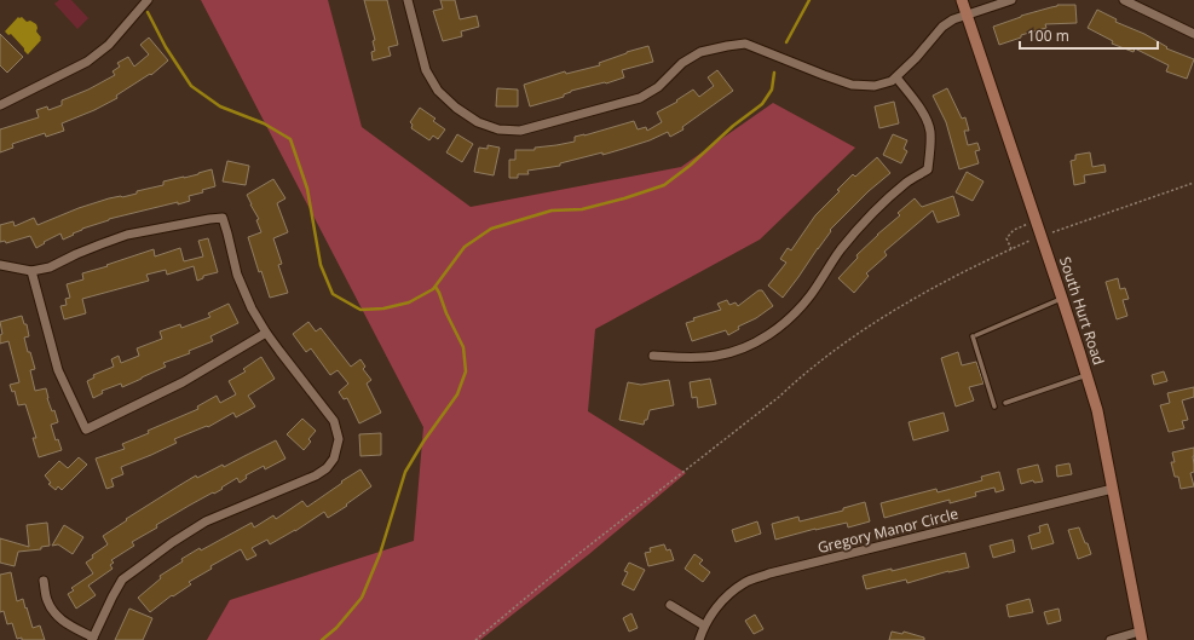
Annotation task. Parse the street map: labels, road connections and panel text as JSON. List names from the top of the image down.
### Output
{
  "streets": {
    "street": ["South Hurt Road", "Gregory Manor Circle"]
  },
  "crossings": [
    ["South Hurt Road", "Gregory Manor Circle"]
  ],
  "scale_bar": "100 m"
}
